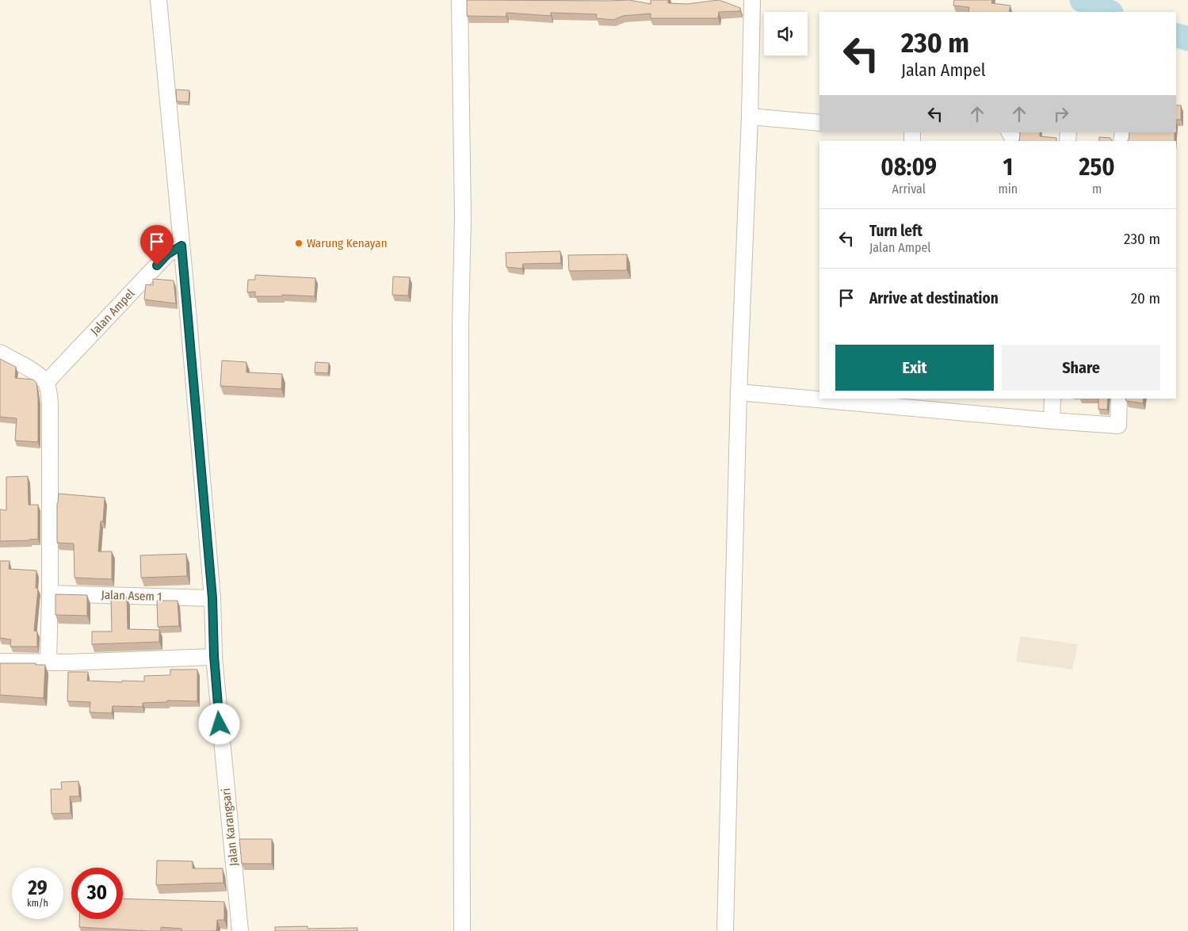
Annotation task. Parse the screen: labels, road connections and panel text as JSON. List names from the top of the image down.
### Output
{
  "streets": {
    "street": ["Jalan Ampel", "Jalan Asem 1", "Jalan Karangsari"]
  },
  "crossings": [
    ["Jalan Ampel", "Jalan Karangsari"],
    ["Jalan Asem 1", "Jalan Karangsari"]
  ],
  "places": ["Warung Kenayan"],
  "page": {
    "turn": ["230 m", "Jalan Ampel"],
    "eta": [
      "08:09",
      "Arrival",
      "1",
      "min",
      "250",
      "m"
    ],
    "list": [
      {
        "name": "Turn left",
        "note": "Jalan Ampel",
        "value": "230 m"
      },
      {
        "name": "Arrive at destination",
        "value": "20 m"
      }
    ],
    "buttons": ["Exit", "Share"],
    "speed": "29 km/h",
    "limit": "30"
  }
}
